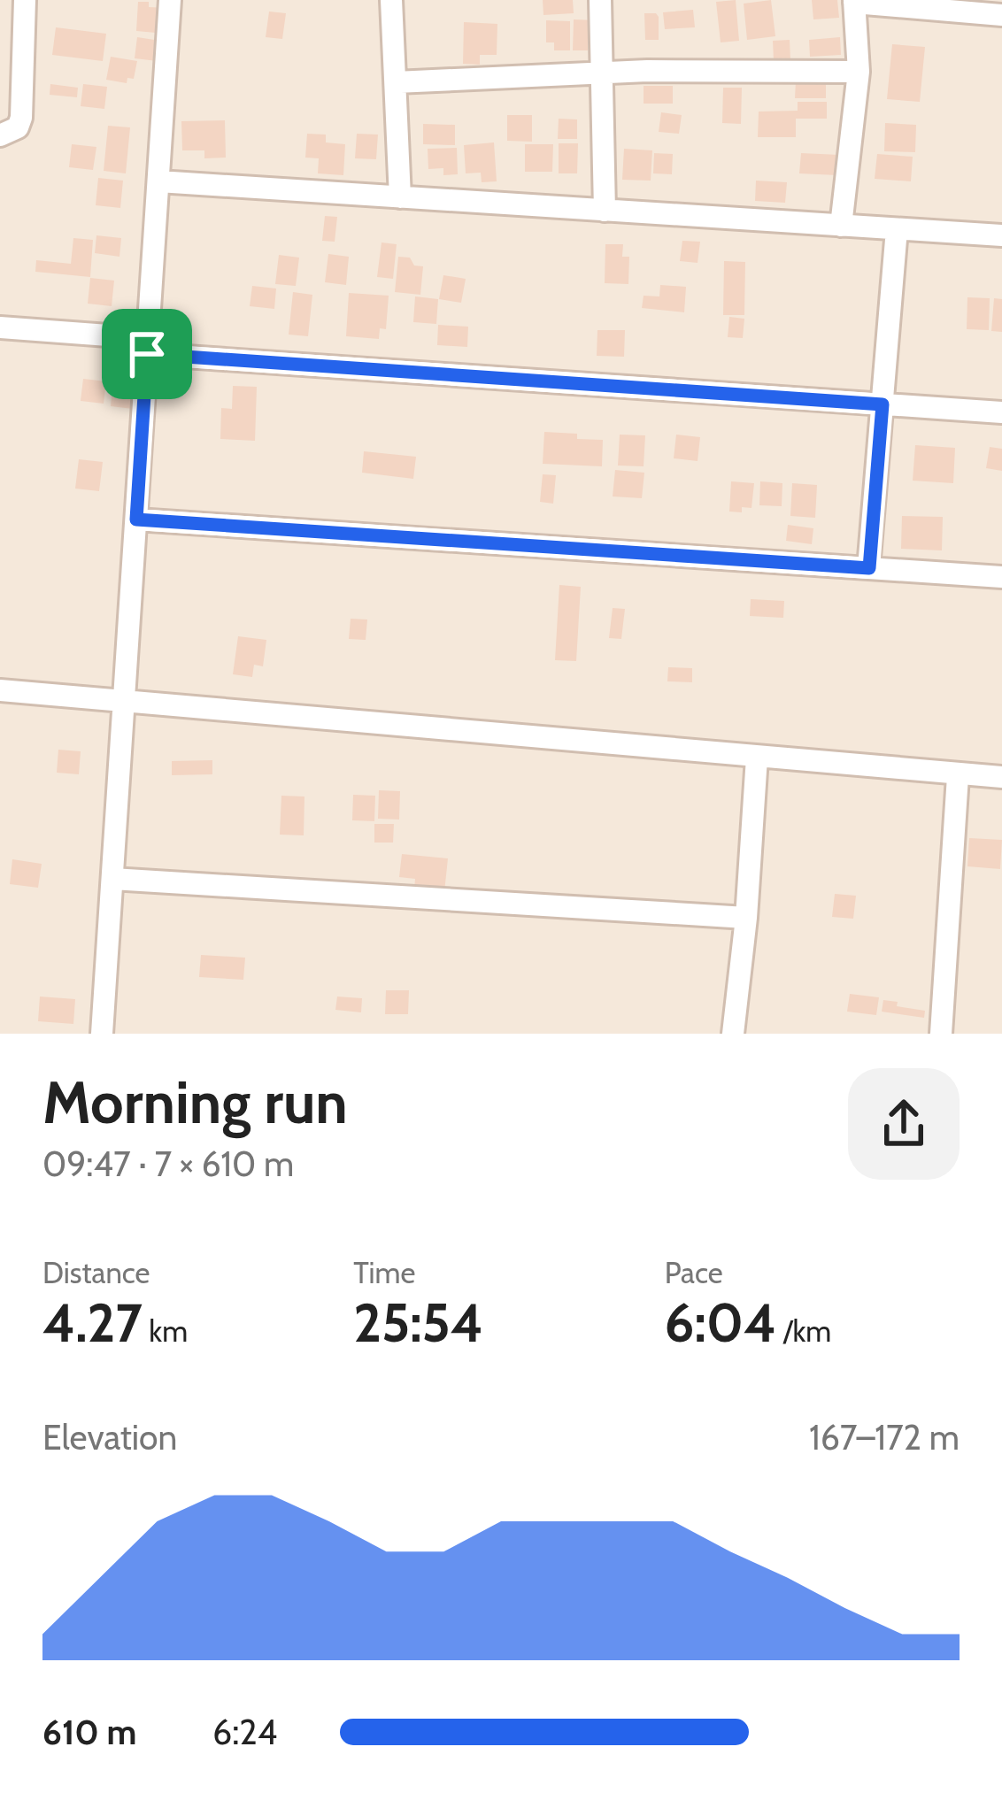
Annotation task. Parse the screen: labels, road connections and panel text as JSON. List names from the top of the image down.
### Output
{
  "page": {
    "heading": ["Morning run", "09:47 · 7 × 610 m"],
    "stats": [
      ["Distance", "4.27 km"],
      ["Time", "25:54"],
      ["Pace", "6:04 /km"]
    ],
    "chart": ["Elevation", "167–172 m"],
    "list": [
      {
        "name": "610 m",
        "note": "6:24"
      }
    ]
  }
}
